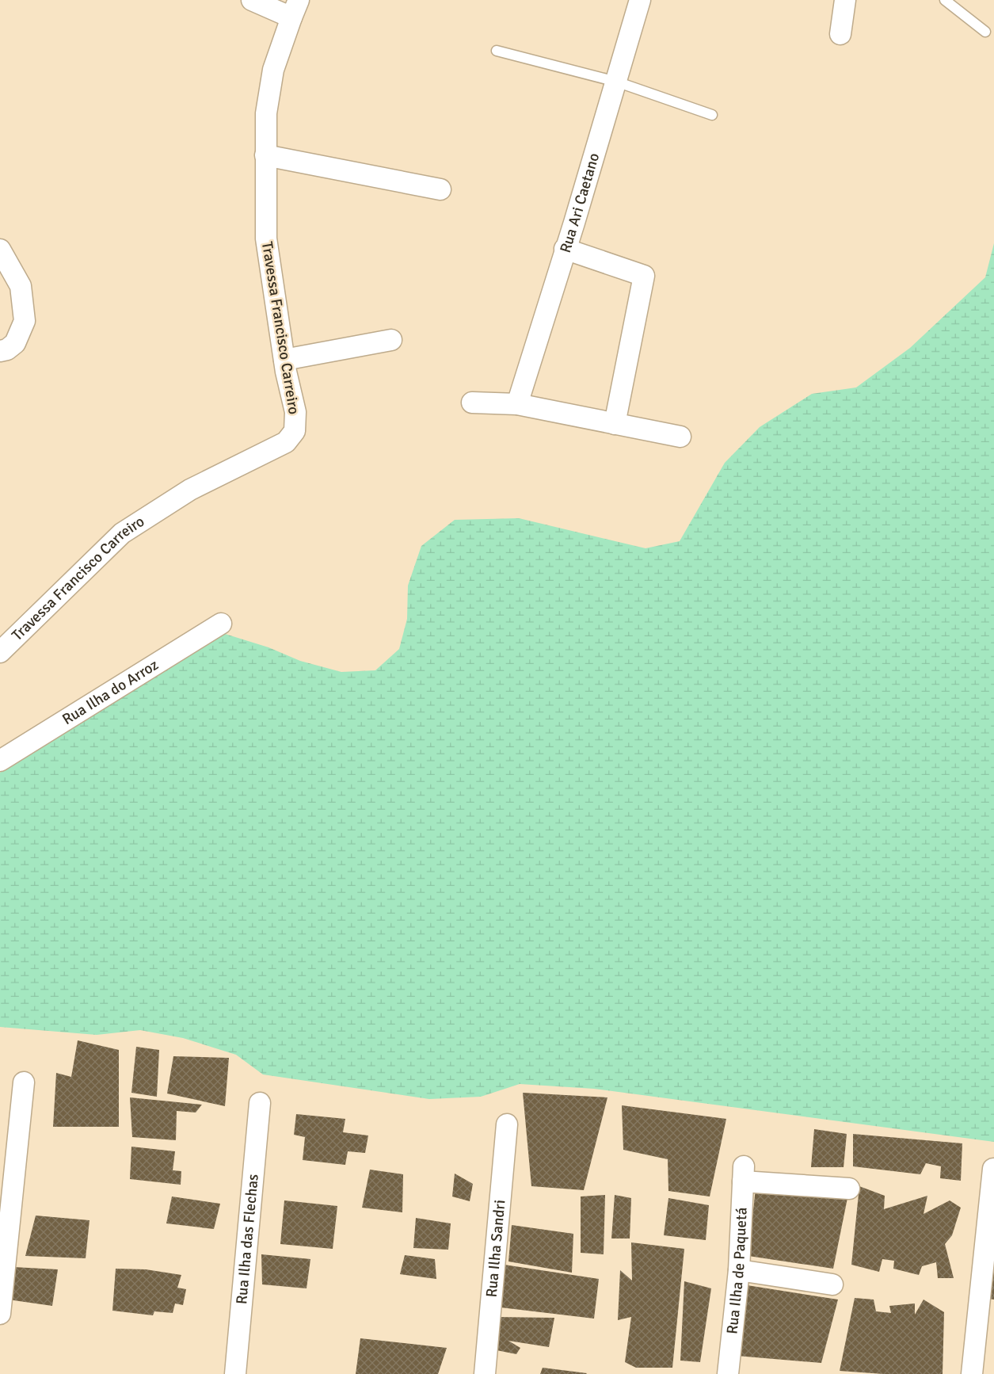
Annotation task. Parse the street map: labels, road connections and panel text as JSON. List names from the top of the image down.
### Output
{
  "streets": {
    "street": [
      "Rua Ari Caetano",
      "Travessa Francisco Carreiro",
      "Rua Ilha do Arroz",
      "Rua Ilha das Flechas",
      "Rua Ilha Sandri",
      "Rua Ilha de Paquetá"
    ]
  }
}
